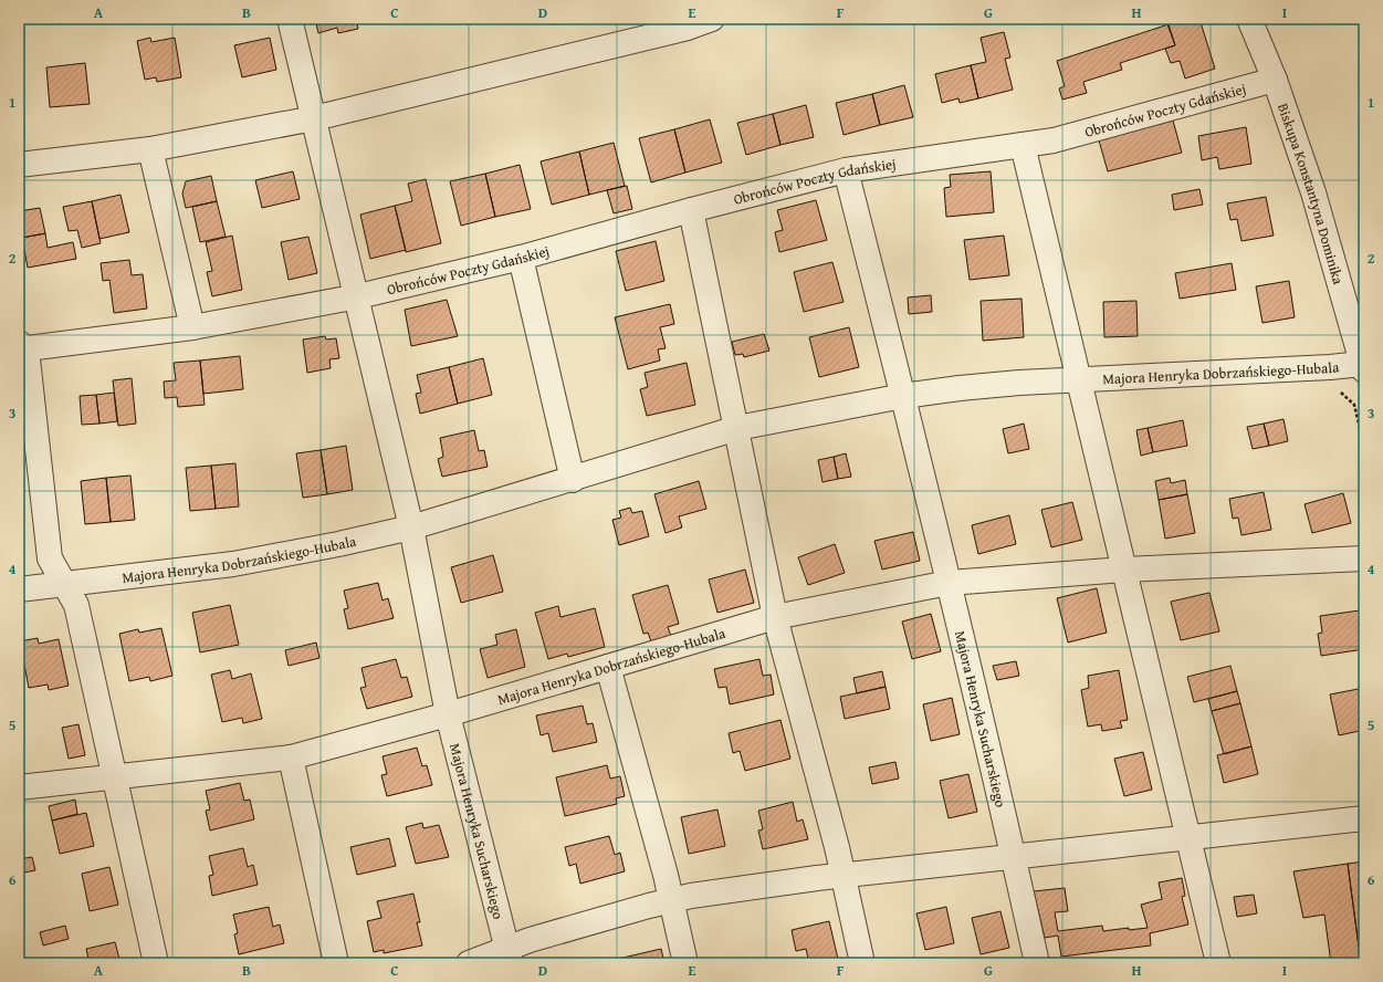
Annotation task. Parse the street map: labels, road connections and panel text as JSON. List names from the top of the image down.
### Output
{
  "streets": {
    "street": [
      "Obrońców Poczty Gdańskiej",
      "Biskupa Konstantyna Dominika",
      "Majora Henryka Dobrzańskiego-Hubala",
      "Majora Henryka Sucharskiego"
    ]
  },
  "crossings": [
    ["Obrońców Poczty Gdańskiej", "Biskupa Konstantyna Dominika"],
    ["Biskupa Konstantyna Dominika", "Majora Henryka Dobrzańskiego-Hubala"],
    ["Majora Henryka Dobrzańskiego-Hubala", "Majora Henryka Sucharskiego"]
  ],
  "grid": {
    "columns": [
      "A",
      "B",
      "C",
      "D",
      "E",
      "F",
      "G",
      "H",
      "I"
    ],
    "rows": [
      "1",
      "2",
      "3",
      "4",
      "5",
      "6"
    ]
  }
}
